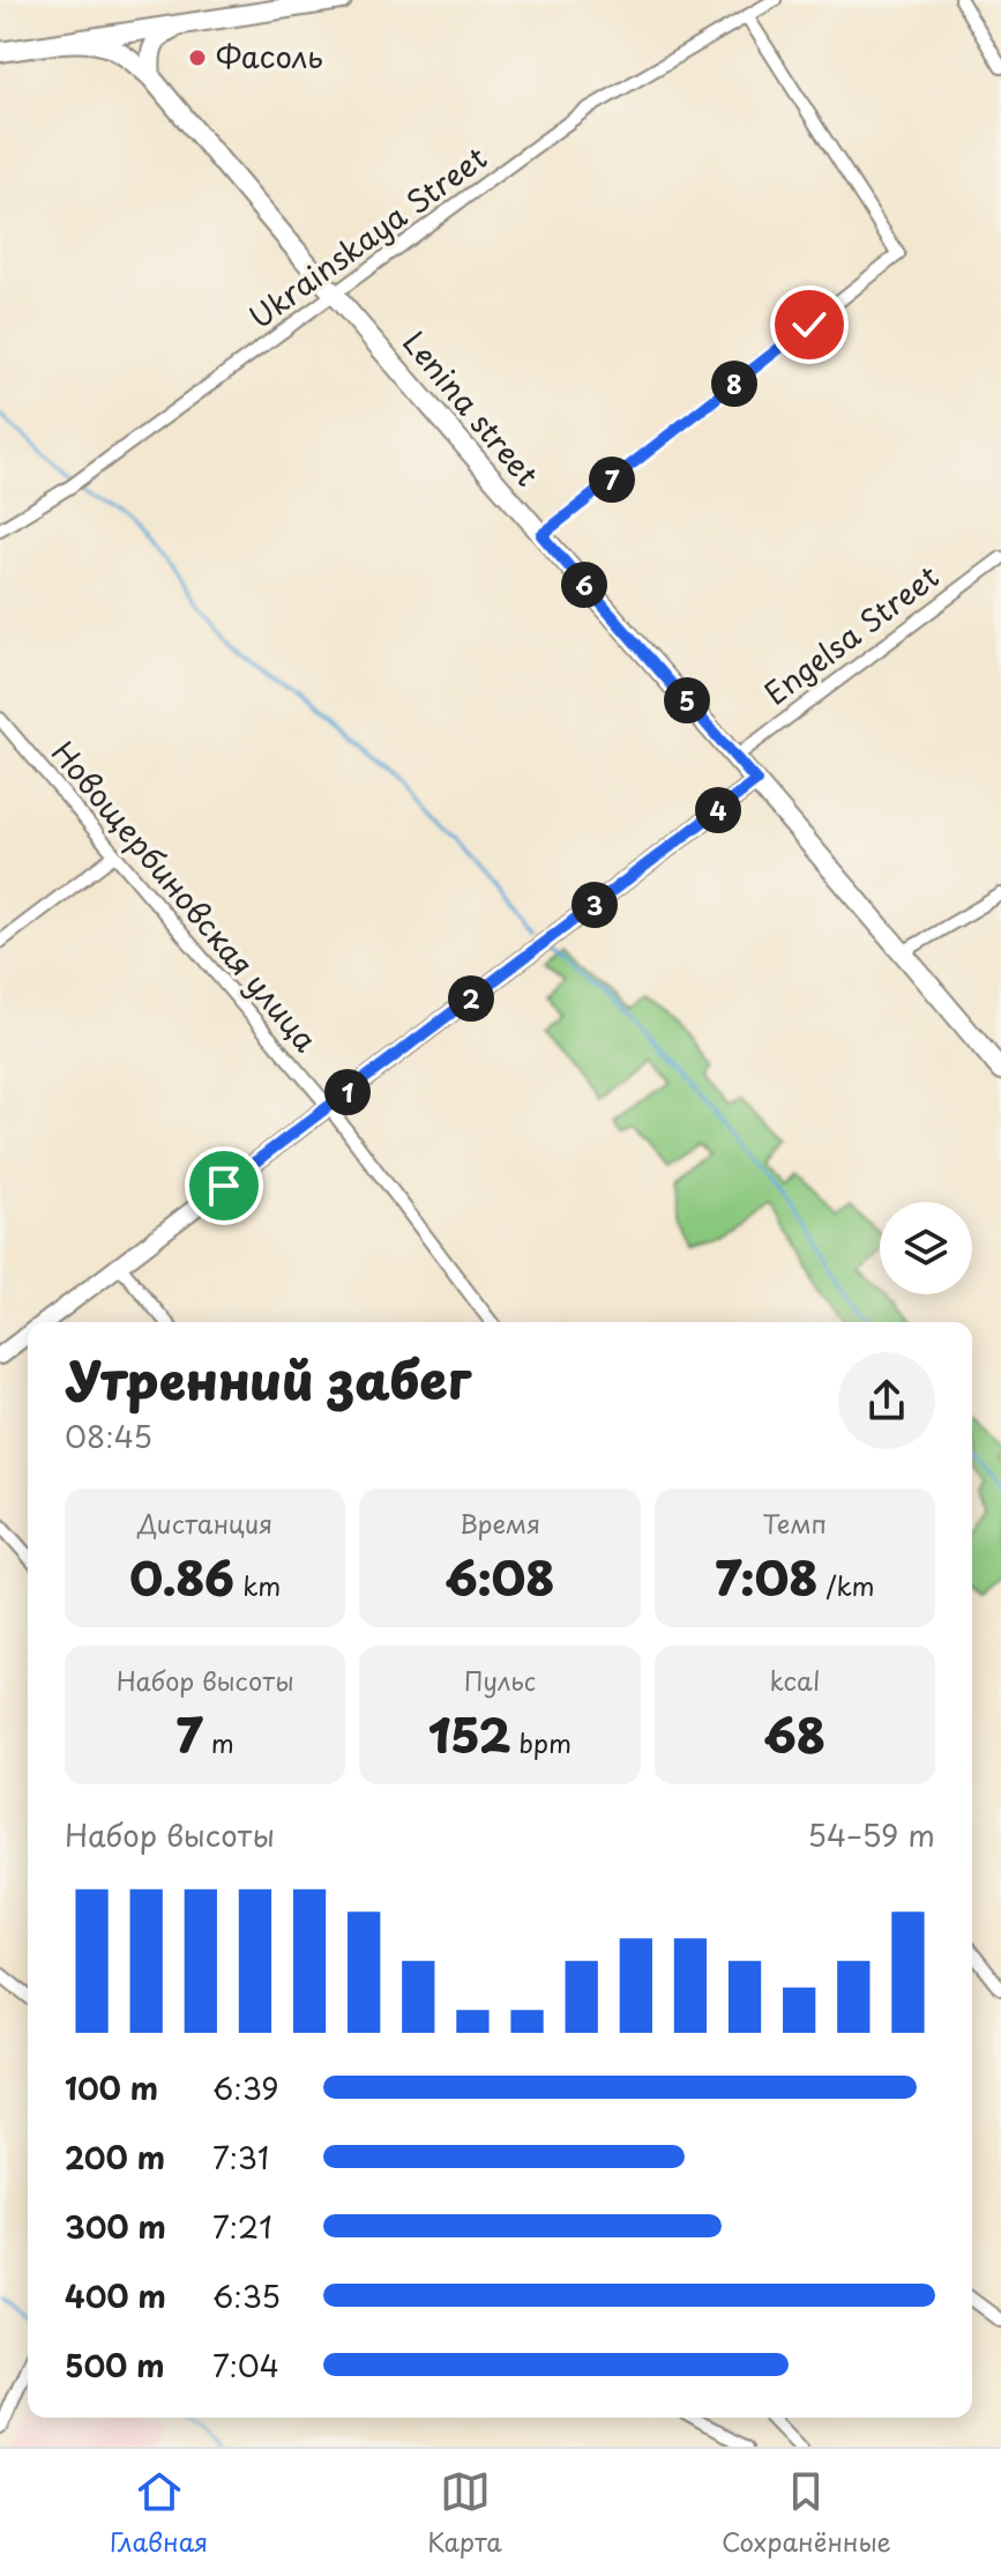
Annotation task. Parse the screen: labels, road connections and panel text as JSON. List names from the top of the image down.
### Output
{
  "streets": {
    "main road": ["Lenina street"],
    "street": ["Ukrainskaya Street", "Engelsa Street", "Новощербиновская улица"]
  },
  "crossings": [
    ["Ukrainskaya Street", "Lenina street"],
    ["Lenina street", "Engelsa Street"]
  ],
  "places": ["Фасоль"],
  "page": {
    "pins": [
      "8",
      "7",
      "6",
      "5",
      "4",
      "3",
      "2",
      "1"
    ],
    "heading": ["Утренний забег", "08:45"],
    "stats": [
      ["Дистанция", "0.86 km"],
      ["Время", "6:08"],
      ["Темп", "7:08 /km"],
      ["Набор высоты", "7 m"],
      ["Пульс", "152 bpm"],
      ["kcal", "68"]
    ],
    "chart": ["Набор высоты", "54–59 m"],
    "list": [
      {
        "name": "100 m",
        "note": "6:39"
      },
      {
        "name": "200 m",
        "note": "7:31"
      },
      {
        "name": "300 m",
        "note": "7:21"
      },
      {
        "name": "400 m",
        "note": "6:35"
      },
      {
        "name": "500 m",
        "note": "7:04"
      }
    ],
    "tabs": ["Главная", "Карта", "Сохранённые"]
  }
}
